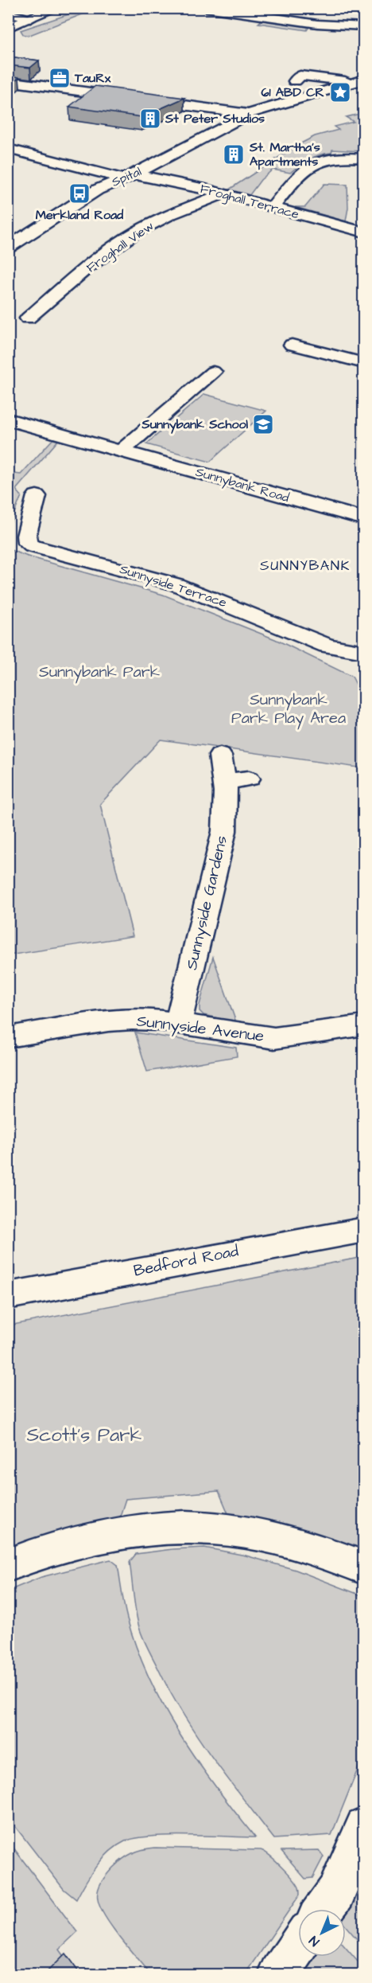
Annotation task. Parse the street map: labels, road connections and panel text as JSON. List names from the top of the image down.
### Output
{
  "streets": {
    "street": [
      "Spital",
      "Froghall Terrace",
      "Froghall View",
      "Sunnybank Road",
      "Sunnyside Terrace",
      "Sunnyside Gardens",
      "Sunnyside Avenue",
      "Bedford Road"
    ]
  },
  "crossings": [
    ["Spital", "Froghall Terrace"],
    ["Froghall Terrace", "Froghall View"],
    ["Sunnyside Gardens", "Sunnyside Avenue"]
  ],
  "districts": ["SUNNYBANK"],
  "parks": ["Sunnybank Park", "Sunnybank Park Play Area", "Scott's Park"],
  "places": {
    "office": ["TauRx"],
    "place": ["61 ABD CR"],
    "building": ["St Peter Studios", "St. Martha's Apartments"],
    "bus stop": ["Merkland Road"],
    "school or university": ["Sunnybank School"]
  },
  "north": "bottom left"
}
